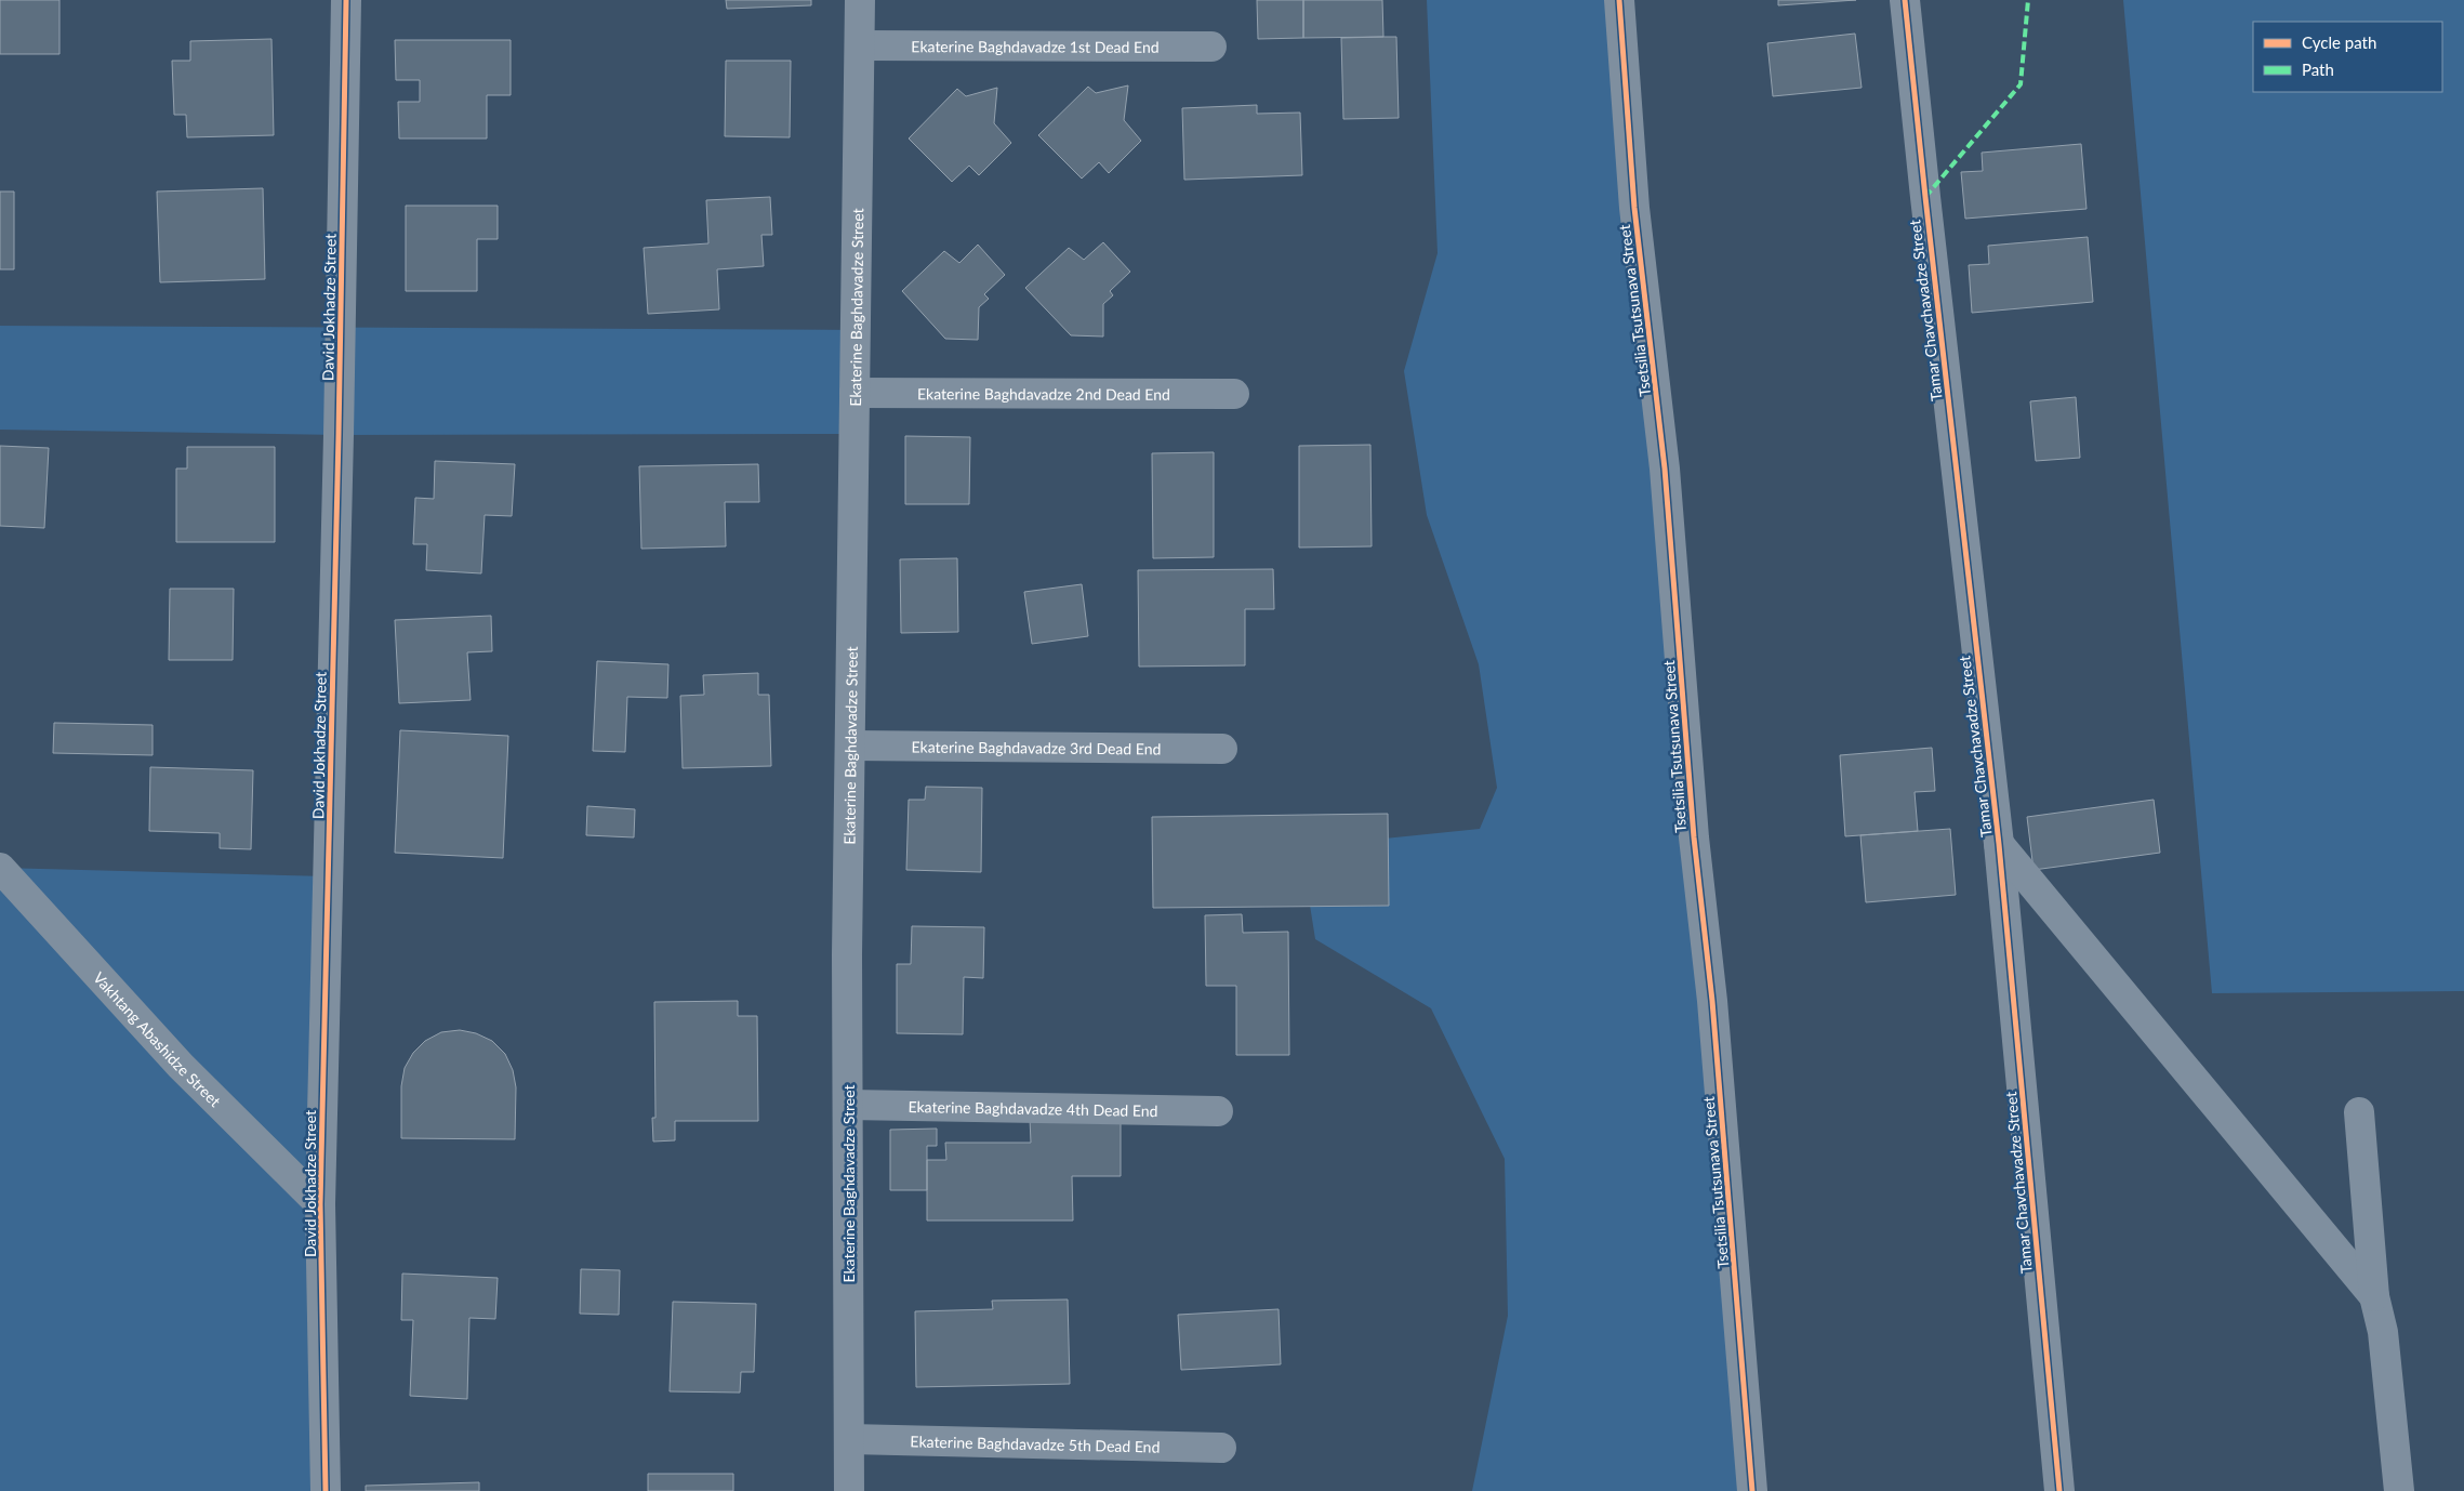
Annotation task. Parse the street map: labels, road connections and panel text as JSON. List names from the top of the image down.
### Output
{
  "streets": {
    "street": [
      "Ekaterine Baghdavadze 1st Dead End",
      "David Jokhadze Street",
      "Ekaterine Baghdavadze Street",
      "Tsetsilia Tsutsunava Street",
      "Tamar Chavchavadze Street",
      "Ekaterine Baghdavadze 2nd Dead End",
      "Ekaterine Baghdavadze 3rd Dead End",
      "Vakhtang Abashidze Street",
      "Ekaterine Baghdavadze 4th Dead End",
      "Ekaterine Baghdavadze 5th Dead End"
    ]
  },
  "crossings": [
    ["Ekaterine Baghdavadze 1st Dead End", "Ekaterine Baghdavadze Street"],
    ["David Jokhadze Street", "Vakhtang Abashidze Street"],
    ["Ekaterine Baghdavadze Street", "Ekaterine Baghdavadze 2nd Dead End"],
    ["Ekaterine Baghdavadze Street", "Ekaterine Baghdavadze 3rd Dead End"],
    ["Ekaterine Baghdavadze Street", "Ekaterine Baghdavadze 4th Dead End"],
    ["Ekaterine Baghdavadze Street", "Ekaterine Baghdavadze 5th Dead End"]
  ],
  "legend": ["Cycle path", "Path"]
}
